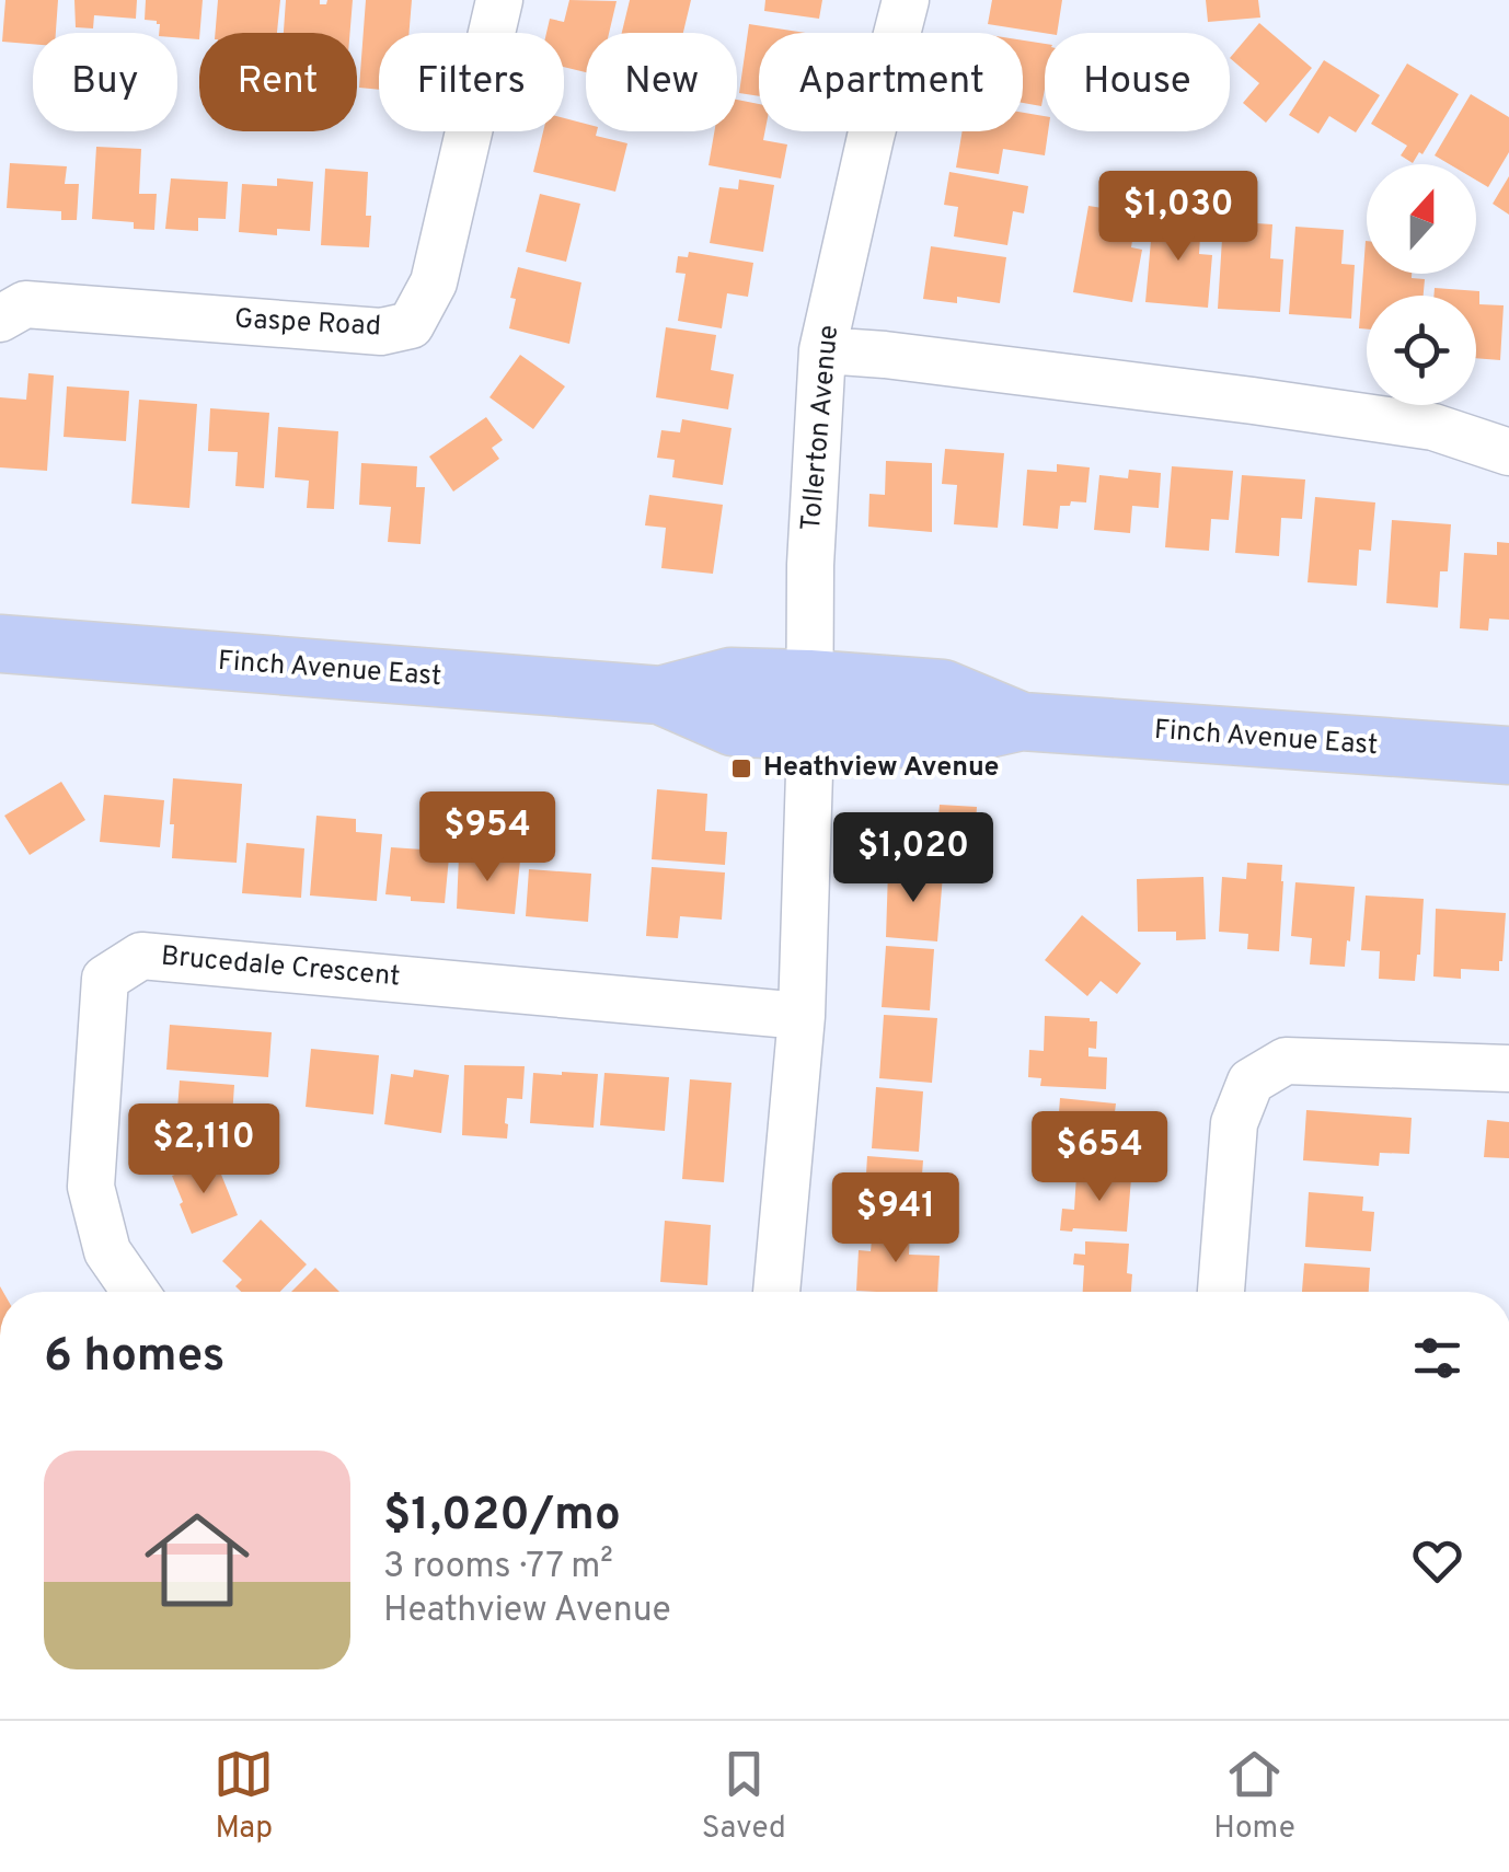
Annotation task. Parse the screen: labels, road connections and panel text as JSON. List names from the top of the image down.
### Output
{
  "streets": {
    "main road": ["Finch Avenue East"],
    "street": ["Gaspe Road", "Tollerton Avenue", "Brucedale Crescent"]
  },
  "crossings": [
    ["Tollerton Avenue", "Finch Avenue East"]
  ],
  "places": {
    "transit": ["Heathview Avenue"]
  },
  "north": "top",
  "page": {
    "chip": [
      "Buy",
      "Rent",
      "Filters",
      "New",
      "Apartment",
      "House"
    ],
    "price": [
      "$1,030",
      "$954",
      "$1,020",
      "$2,110",
      "$654",
      "$941"
    ],
    "heading": "6 homes",
    "list": [
      {
        "name": "$1,020/mo",
        "note": "3 rooms · 77 m² · Heathview Avenue"
      }
    ],
    "tabs": ["Map", "Saved", "Home"]
  }
}
